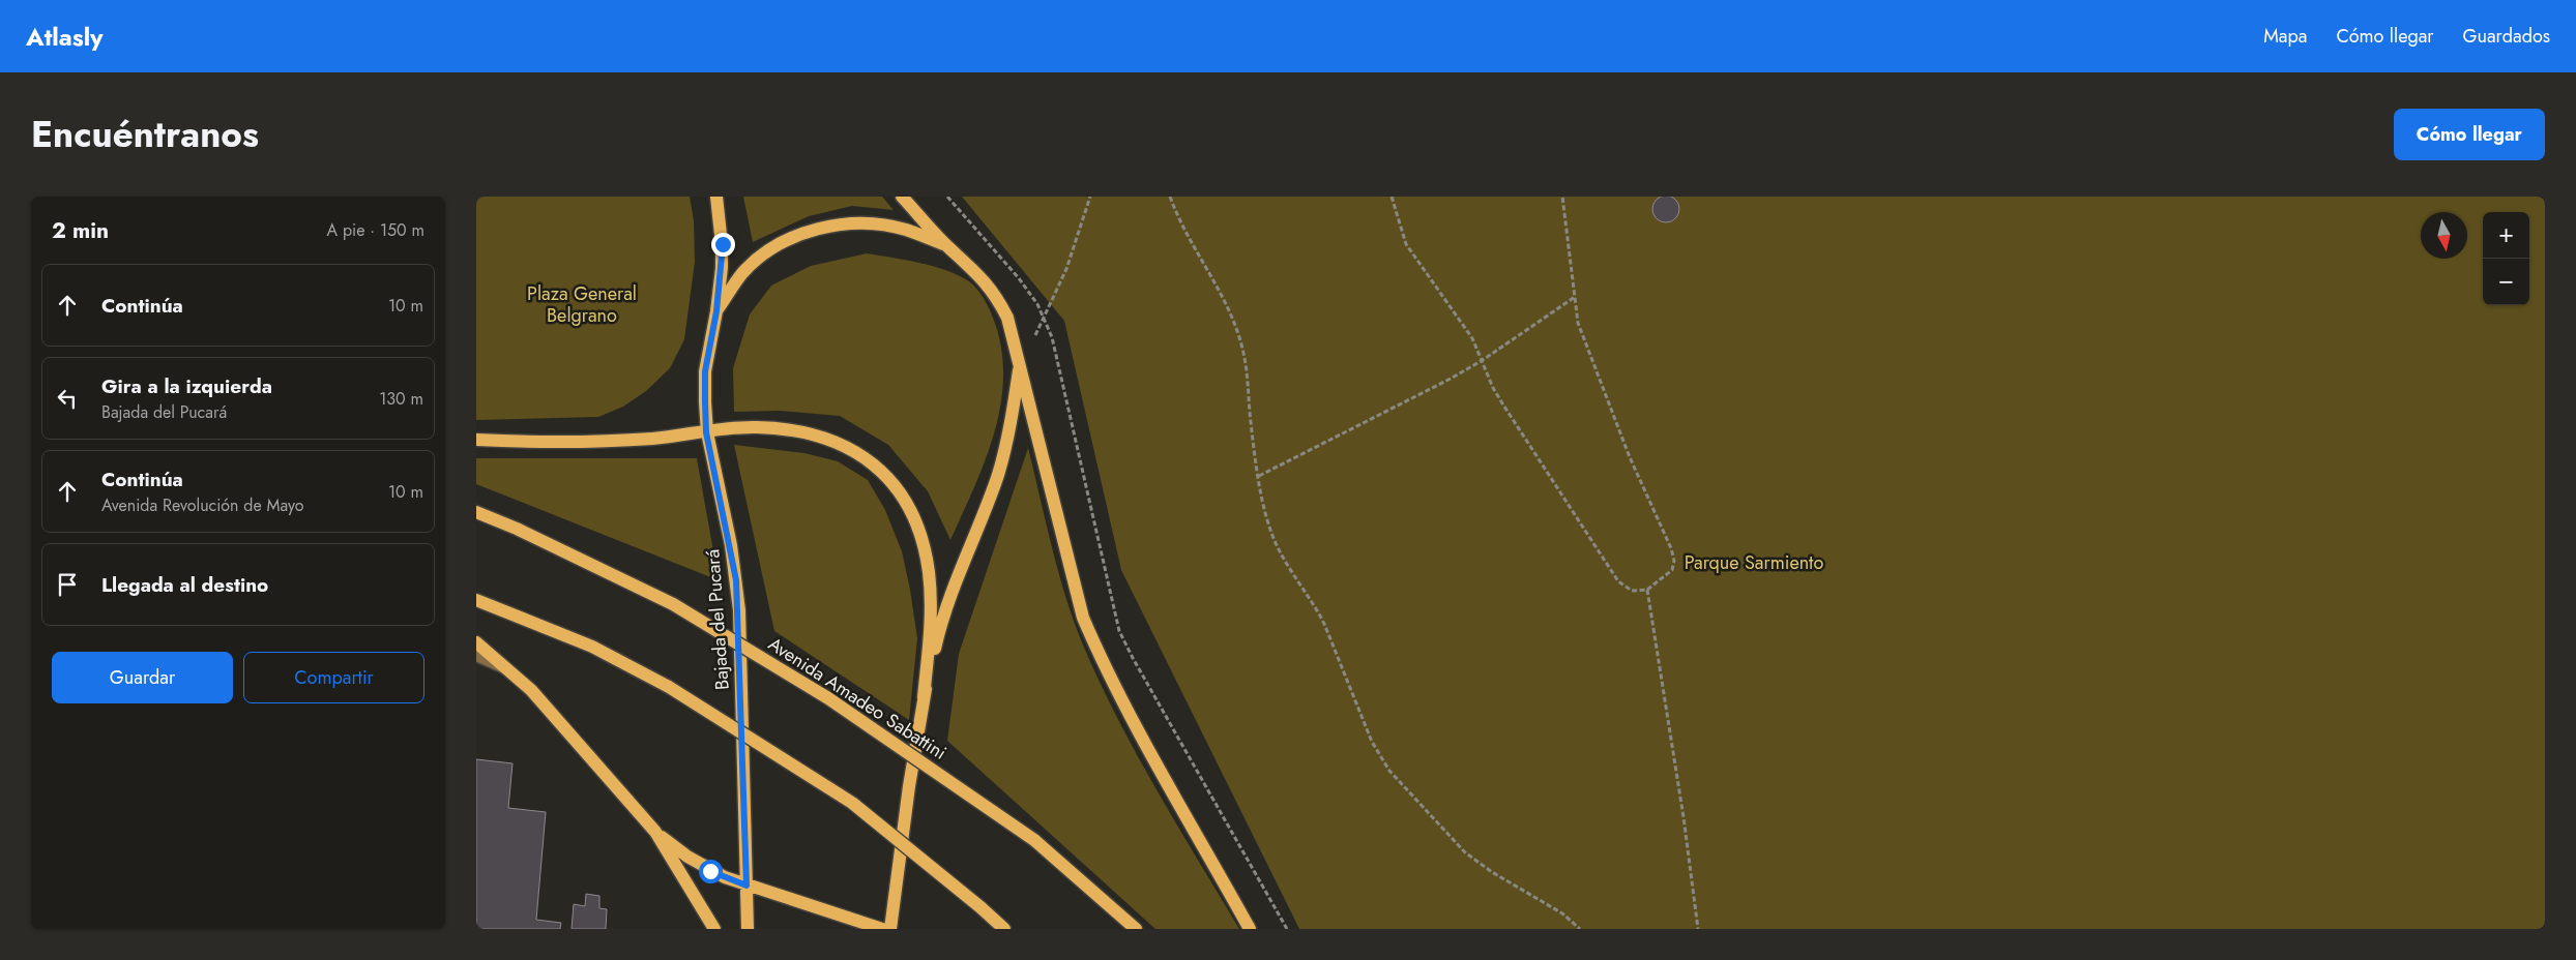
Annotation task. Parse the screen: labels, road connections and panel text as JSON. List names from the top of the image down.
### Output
{
  "streets": {
    "main road": ["Bajada del Pucará", "Avenida Amadeo Sabattini"]
  },
  "parks": ["Plaza General Belgrano", "Parque Sarmiento"],
  "north": "bottom",
  "page": {
    "header": "Atlasly",
    "nav": ["Mapa", "Cómo llegar", "Guardados"],
    "title": "Encuéntranos",
    "buttons": [
      "Cómo llegar",
      ["Guardar", "Compartir"]
    ],
    "heading": ["2 min", "A pie · 150 m"],
    "map_buttons": ["+", "−"],
    "list": [
      ["Continúa", "10 m"],
      ["Gira a la izquierda", "Bajada del Pucará", "130 m"],
      ["Continúa", "Avenida Revolución de Mayo", "10 m"],
      "Llegada al destino"
    ]
  }
}
